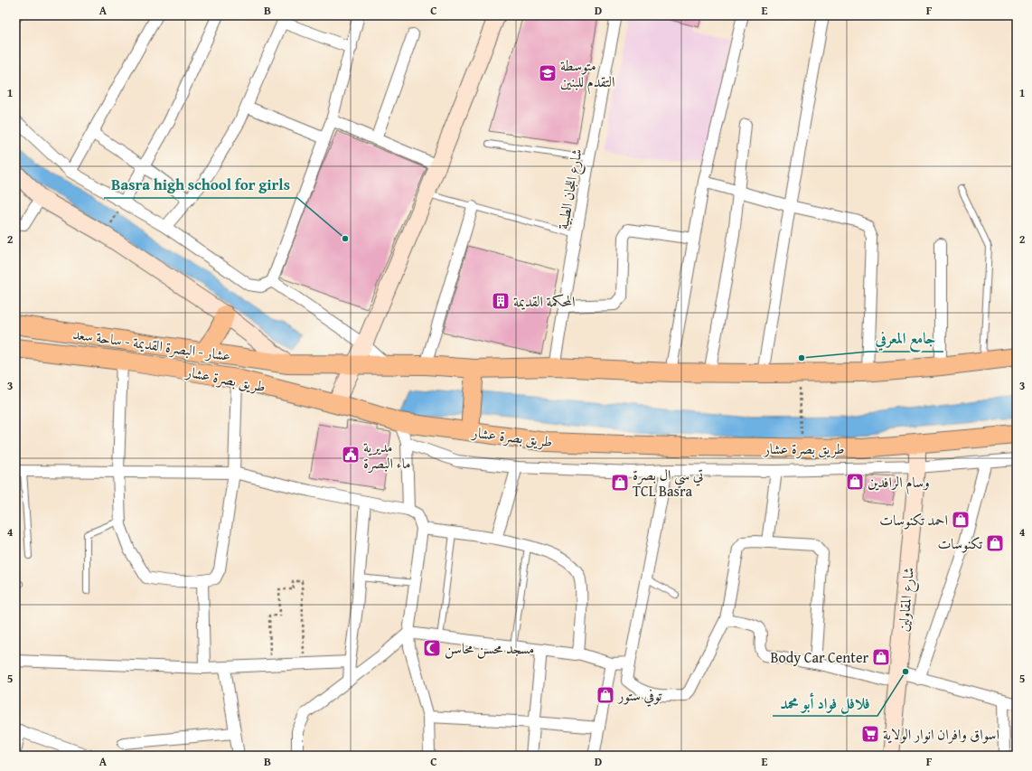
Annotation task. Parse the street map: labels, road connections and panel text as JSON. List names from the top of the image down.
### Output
{
  "streets": {
    "main road": ["عشار - البصرة القديمة - ساحة سعد", "طريق بصرة عشار"],
    "street": ["شارع اللجان الطبية", "شارع المقاولين"]
  },
  "crossings": [
    ["شارع اللجان الطبية", "عشار - البصرة القديمة - ساحة سعد"],
    ["طريق بصرة عشار", "شارع المقاولين"]
  ],
  "places": {
    "school or university": ["متوسطة التقدم للبنين"],
    "other": ["Basra high school for girls", "جامع المعرفي", "فلافل فواد أبو محمد"],
    "building": ["المحكمة القديمة"],
    "public building": ["مديرية ماء البصرة"],
    "shop": [
      "وسام الرافدين",
      "تي سي ال بصرة TCL Basra",
      "احمد تكنوسات",
      "تكنوسات",
      "Body Car Center",
      "توفي ستور"
    ],
    "mosque": ["مسجد محسن محاسن"],
    "supermarket": ["اسواق وافران انوار الولاية"]
  },
  "grid": {
    "columns": [
      "A",
      "B",
      "C",
      "D",
      "E",
      "F"
    ],
    "rows": [
      "1",
      "2",
      "3",
      "4",
      "5"
    ]
  }
}
